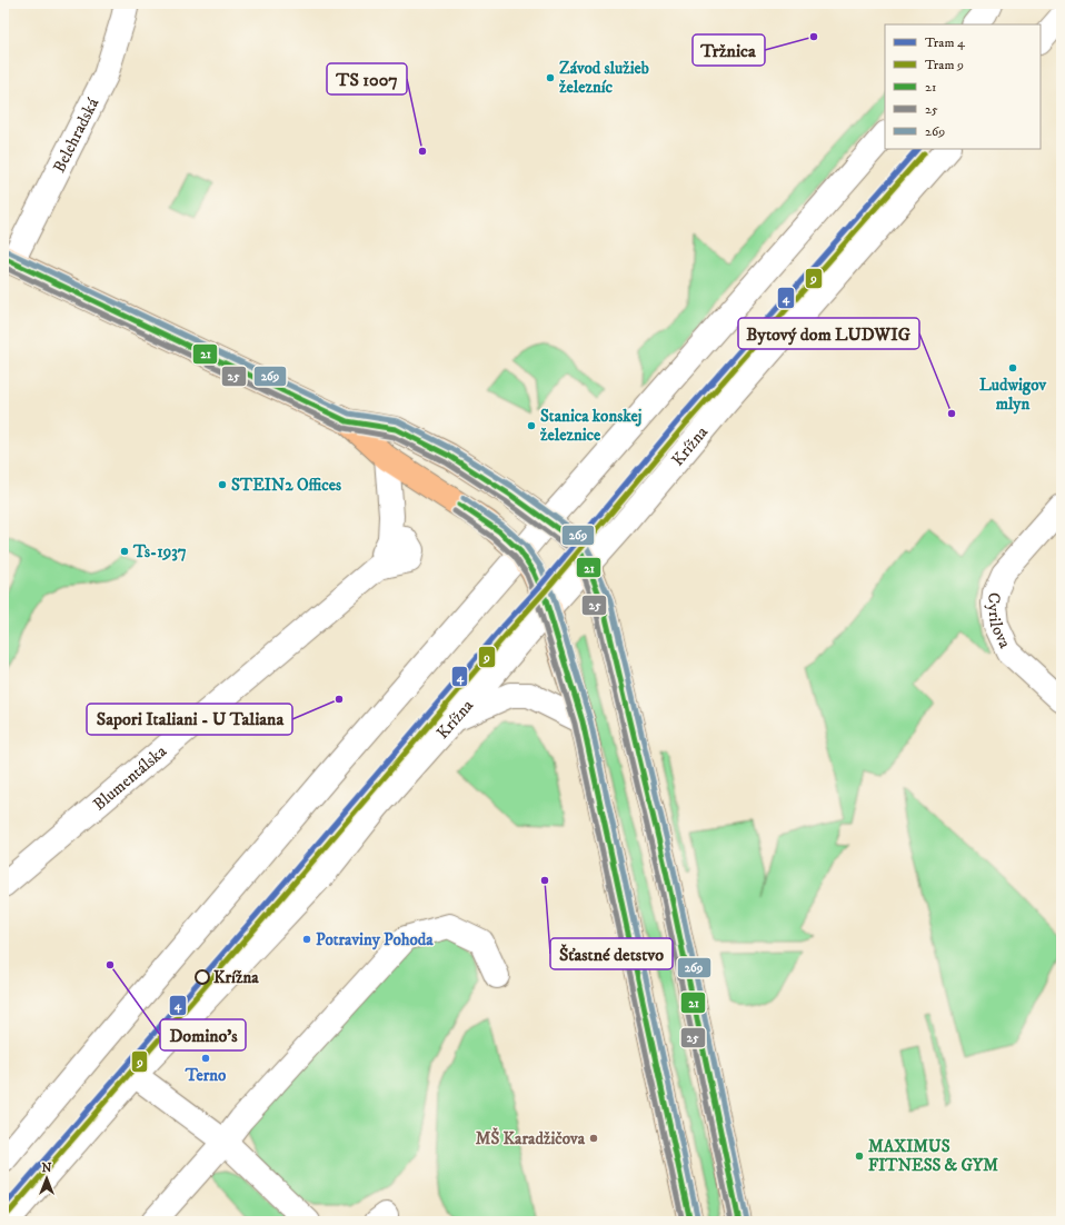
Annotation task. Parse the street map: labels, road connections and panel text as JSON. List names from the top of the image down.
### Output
{
  "streets": {
    "street": [
      "Belehradská",
      "Krížna",
      "Cyrilova",
      "Blumentálska"
    ]
  },
  "places": [
    "Tržnica",
    "Závod služieb železníc",
    "TS 1007",
    "Ludwigov mlyn",
    "Bytový dom LUDWIG",
    "Stanica konskej železnice",
    "STEIN2 Offices",
    "Ts-1937",
    "Sapori Italiani - U Taliana",
    "Šťastné detstvo",
    "Potraviny Pohoda",
    "Domino's",
    "Krížna",
    "Terno",
    "MŠ Karadžičova",
    "MAXIMUS FITNESS & GYM"
  ],
  "lines": [
    "tram line 4",
    "tram line 9",
    "transit line 269",
    "transit line 21",
    "transit line 25"
  ],
  "legend": [
    "Tram 4",
    "Tram 9",
    "21",
    "25",
    "269"
  ],
  "north": "top"
}
